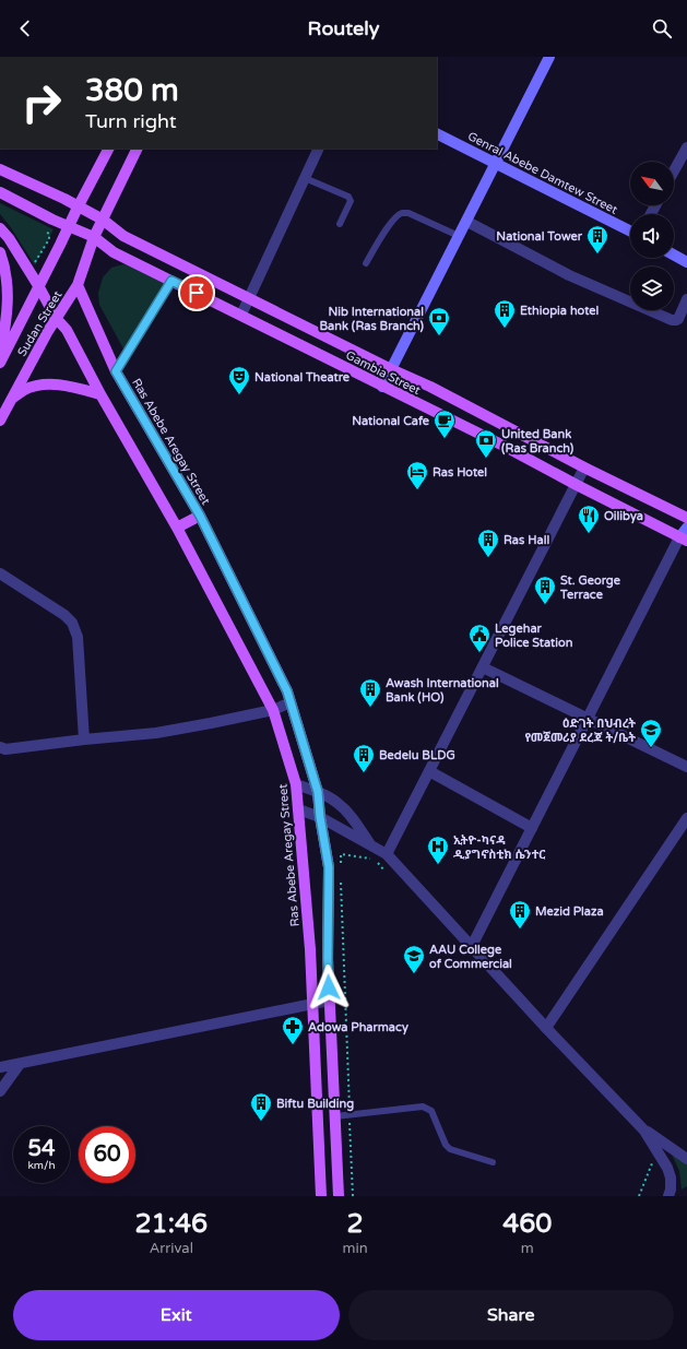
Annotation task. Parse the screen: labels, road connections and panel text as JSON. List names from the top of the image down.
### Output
{
  "streets": {
    "main road": [
      "Genral Abebe Damtew Street",
      "Sudan Street",
      "Gambia Street",
      "Ras Abebe Aregay Street"
    ]
  },
  "crossings": [
    ["Sudan Street", "Gambia Street"],
    ["Sudan Street", "Ras Abebe Aregay Street"]
  ],
  "places": {
    "building": [
      "National Tower",
      "Ethiopia hotel",
      "Ras Hall",
      "St. George Terrace",
      "Awash International Bank (HO)",
      "Bedelu BLDG",
      "Mezid Plaza",
      "Biftu Building"
    ],
    "bank": ["Nib International Bank (Ras Branch)", "United Bank (Ras Branch)"],
    "theatre": ["National Theatre"],
    "cafe": ["National Cafe"],
    "hotel": ["Ras Hotel"],
    "restaurant": ["Oilibya"],
    "public building": ["Legehar Police Station"],
    "school or university": ["ዕድገት በህብረት የመጀመሪያ ደረጃ ት/ቤት", "AAU College of Commercial"],
    "hospital": ["ኢትዮ-ካናዳ ዲያግኖስቲክ ሴንተር"],
    "pharmacy": ["Adowa Pharmacy"]
  },
  "north": "top left",
  "page": {
    "header": "Routely",
    "turn": ["380 m", "Turn right"],
    "speed": "54 km/h",
    "limit": "60",
    "eta": [
      "21:46",
      "Arrival",
      "2",
      "min",
      "460",
      "m"
    ],
    "buttons": ["Exit", "Share"]
  }
}
